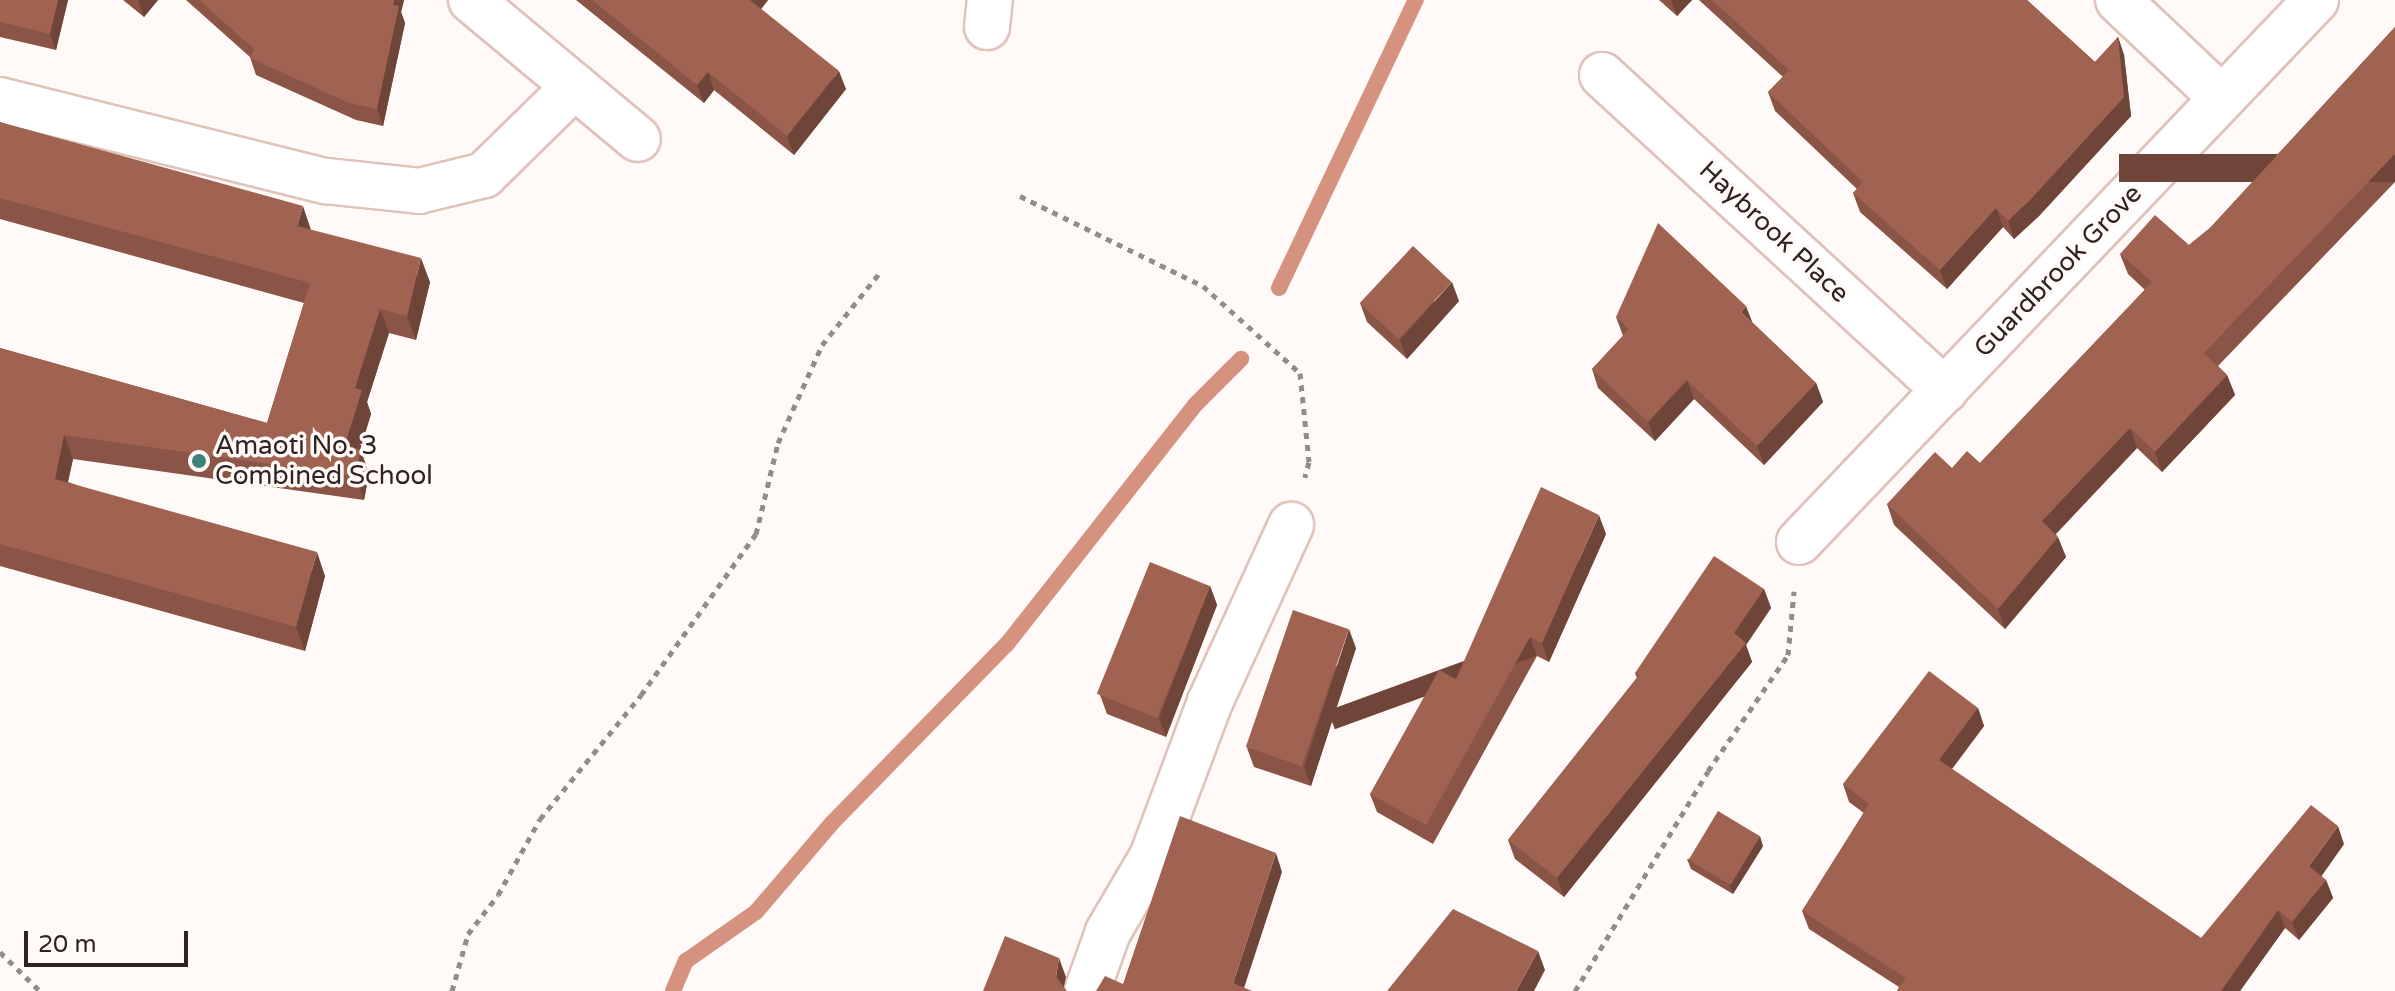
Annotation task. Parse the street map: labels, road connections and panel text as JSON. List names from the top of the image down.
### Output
{
  "streets": {
    "street": ["Haybrook Place", "Guardbrook Grove"]
  },
  "crossings": [
    ["Haybrook Place", "Guardbrook Grove"]
  ],
  "places": ["Amaoti No. 3 Combined School"],
  "scale_bar": "20 m"
}
